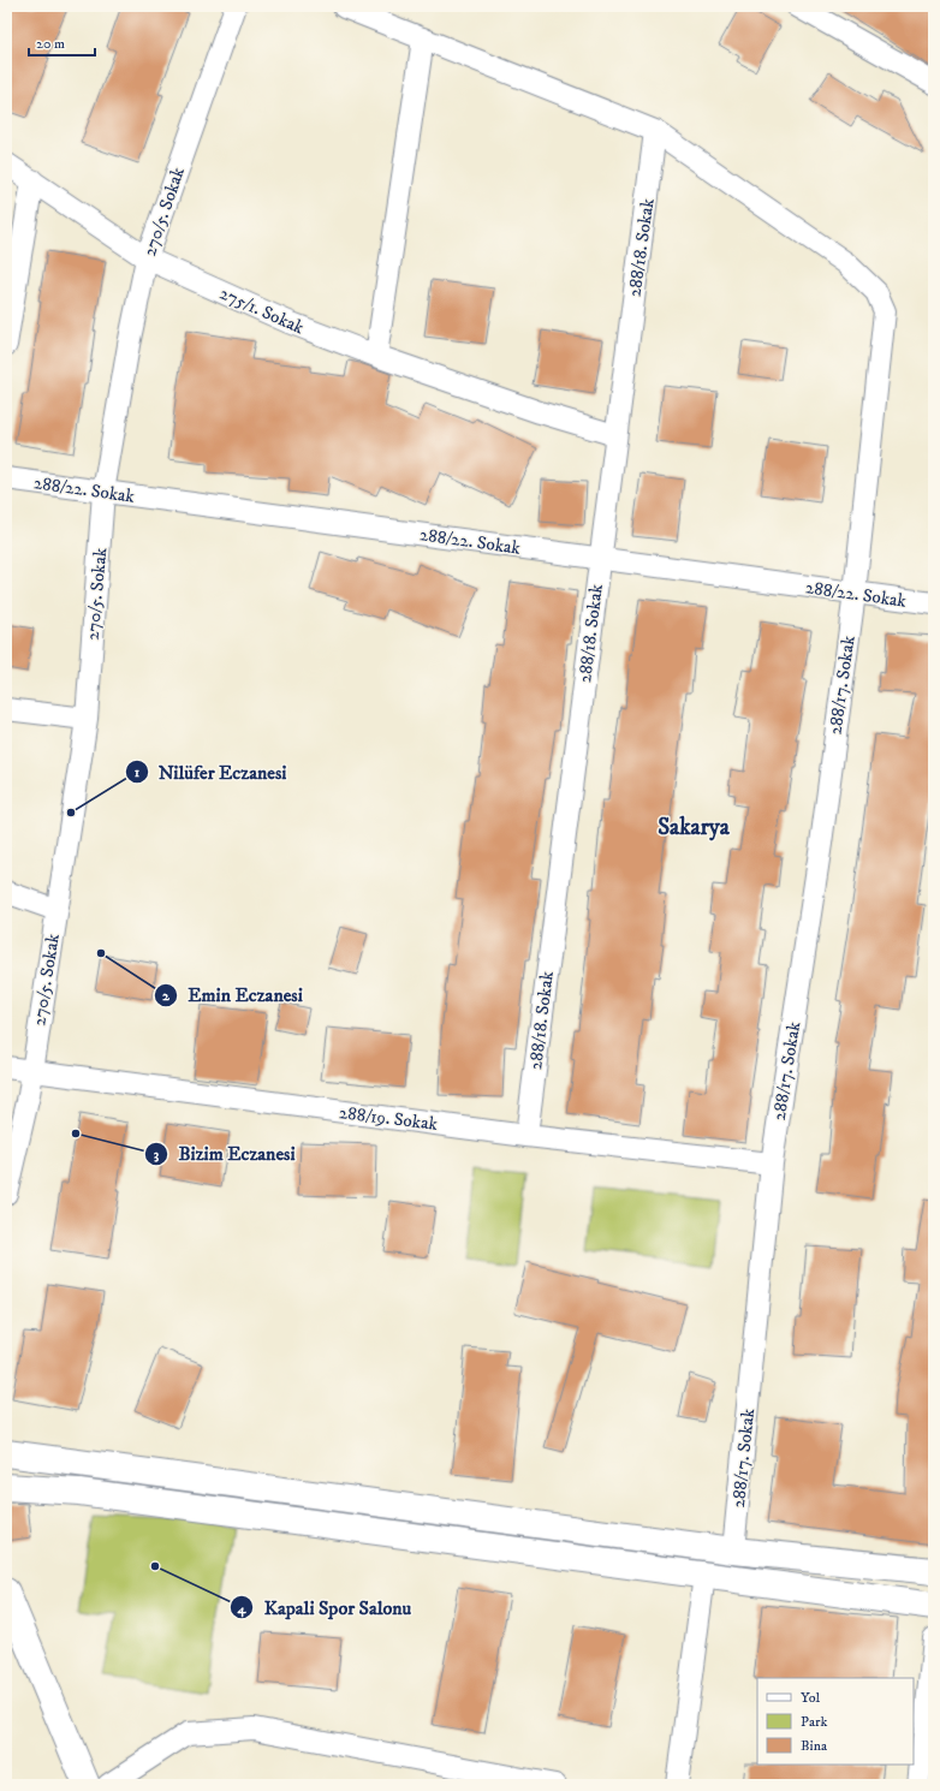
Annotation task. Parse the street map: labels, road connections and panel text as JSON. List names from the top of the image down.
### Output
{
  "streets": {
    "street": [
      "270/5. Sokak",
      "288/18. Sokak",
      "275/1. Sokak",
      "288/22. Sokak",
      "288/17. Sokak",
      "288/19. Sokak"
    ]
  },
  "crossings": [
    ["270/5. Sokak", "275/1. Sokak"],
    ["270/5. Sokak", "288/22. Sokak"],
    ["270/5. Sokak", "288/19. Sokak"],
    ["288/18. Sokak", "275/1. Sokak"],
    ["288/18. Sokak", "288/22. Sokak"],
    ["288/18. Sokak", "288/17. Sokak"],
    ["288/18. Sokak", "288/19. Sokak"],
    ["288/22. Sokak", "288/17. Sokak"],
    ["288/17. Sokak", "288/19. Sokak"]
  ],
  "districts": ["Sakarya"],
  "places": [
    "Nilüfer Eczanesi",
    "Emin Eczanesi",
    "Bizim Eczanesi",
    "Kapali Spor Salonu"
  ],
  "legend": ["Yol", "Park", "Bina"],
  "scale_bar": "20 m"
}
